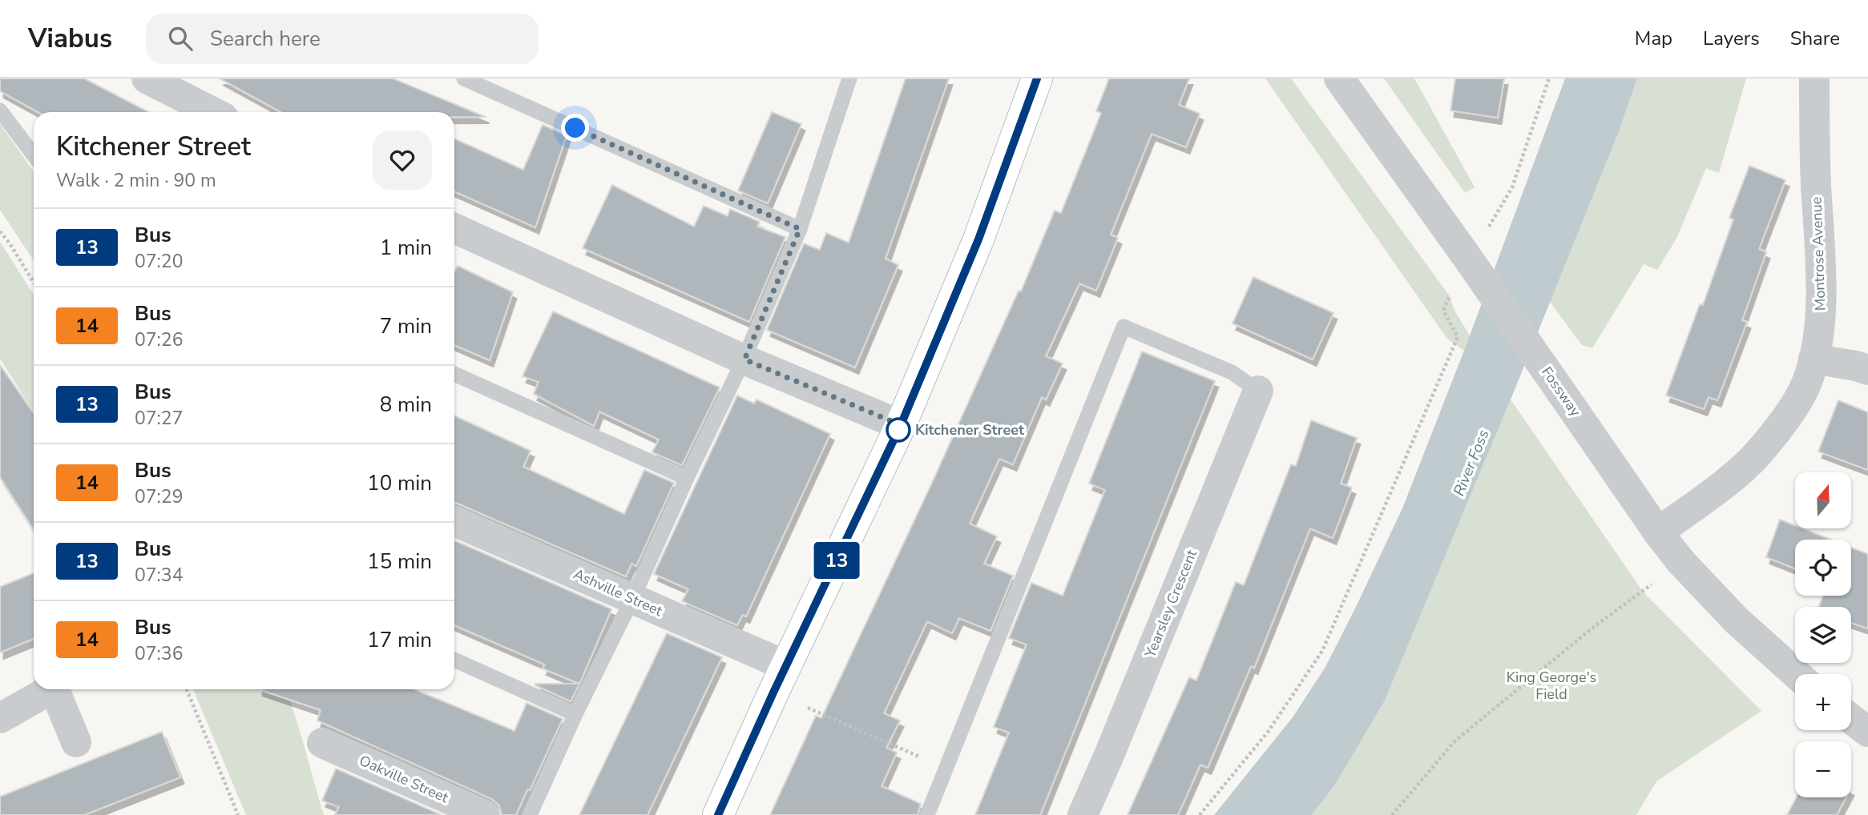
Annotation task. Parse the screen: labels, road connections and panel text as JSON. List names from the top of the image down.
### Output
{
  "streets": {
    "street": [
      "Montrose Avenue",
      "Fossway",
      "Ashville Street",
      "Yearsley Crescent",
      "Oakville Street"
    ]
  },
  "crossings": [
    ["Montrose Avenue", "Fossway"]
  ],
  "water": ["River Foss"],
  "parks": ["King George's Field"],
  "places": ["Kitchener Street"],
  "lines": ["bus line 13"],
  "north": "top",
  "page": {
    "header": "Viabus",
    "search": "Search here",
    "nav": ["Map", "Layers", "Share"],
    "on_map": "13",
    "heading": ["Kitchener Street", "Walk · 2 min · 90 m"],
    "list": [
      {
        "mark": "13",
        "name": "Bus",
        "note": "07:20",
        "value": "1 min"
      },
      {
        "mark": "14",
        "name": "Bus",
        "note": "07:26",
        "value": "7 min"
      },
      {
        "mark": "13",
        "name": "Bus",
        "note": "07:27",
        "value": "8 min"
      },
      {
        "mark": "14",
        "name": "Bus",
        "note": "07:29",
        "value": "10 min"
      },
      {
        "mark": "13",
        "name": "Bus",
        "note": "07:34",
        "value": "15 min"
      },
      {
        "mark": "14",
        "name": "Bus",
        "note": "07:36",
        "value": "17 min"
      }
    ],
    "map_buttons": ["+", "−"]
  }
}
